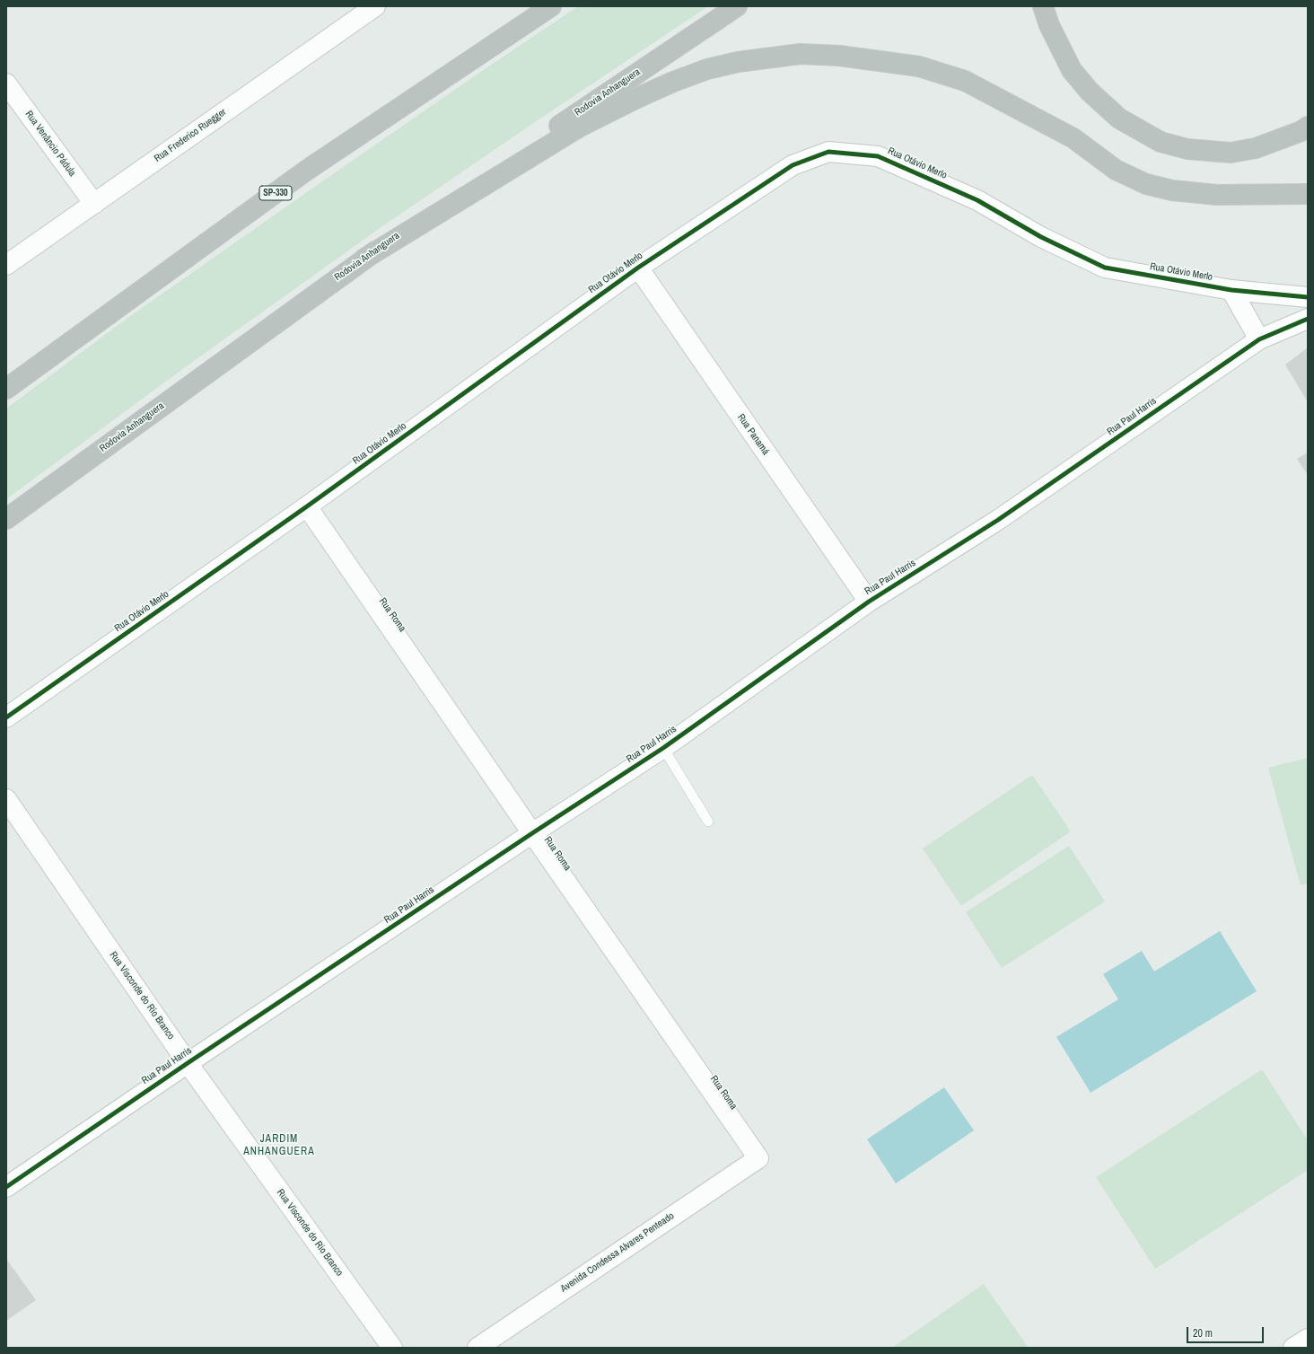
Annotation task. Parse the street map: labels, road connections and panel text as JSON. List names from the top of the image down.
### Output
{
  "streets": {
    "highway": ["Rodovia Anhanguera", "SP-330"],
    "street": [
      "Rua Frederico Ruegger",
      "Rua Venâncio Pádula",
      "Rua Otávio Merlo",
      "Rua Paul Harris",
      "Rua Panamá",
      "Rua Roma",
      "Rua Visconde do Rio Branco",
      "Avenida Condessa Alvares Penteado"
    ]
  },
  "crossings": [
    ["Rua Frederico Ruegger", "Rua Venâncio Pádula"],
    ["Rua Otávio Merlo", "Rua Panamá"],
    ["Rua Otávio Merlo", "Rua Roma"],
    ["Rua Paul Harris", "Rua Panamá"],
    ["Rua Paul Harris", "Rua Roma"],
    ["Rua Paul Harris", "Rua Visconde do Rio Branco"],
    ["Rua Roma", "Avenida Condessa Alvares Penteado"]
  ],
  "districts": ["JARDIM ANHANGUERA"],
  "scale_bar": "20 m"
}
